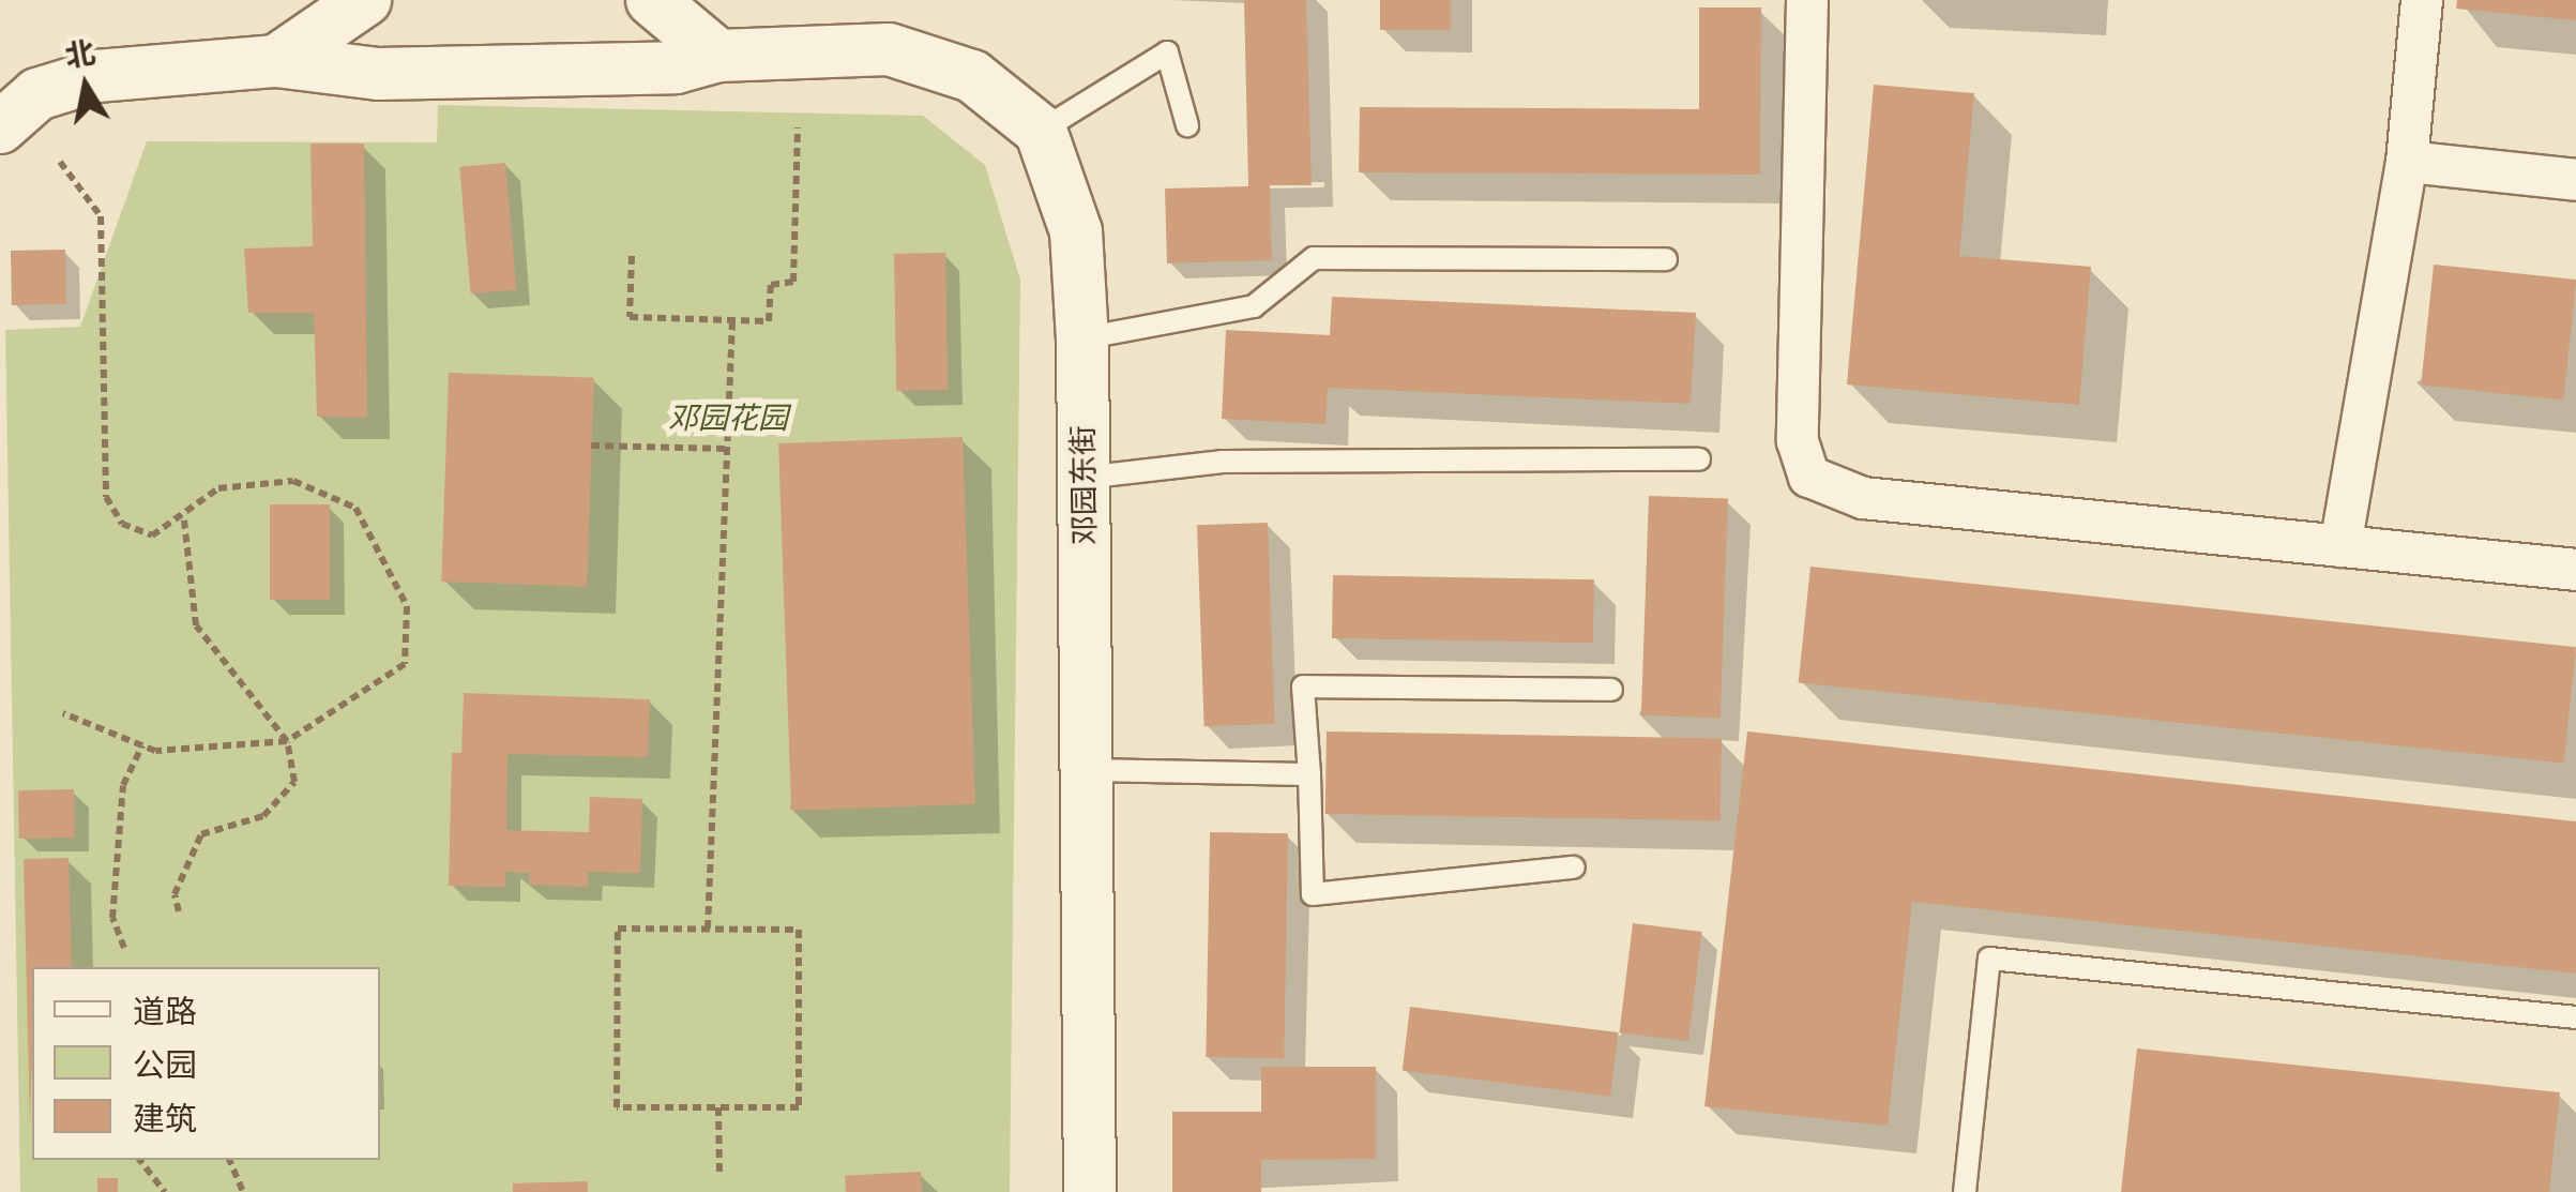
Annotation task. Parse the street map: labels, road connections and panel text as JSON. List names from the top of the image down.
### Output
{
  "streets": {
    "street": ["邓园东街"]
  },
  "parks": ["邓园花园"],
  "legend": ["道路", "公园", "建筑"],
  "north": "top"
}
